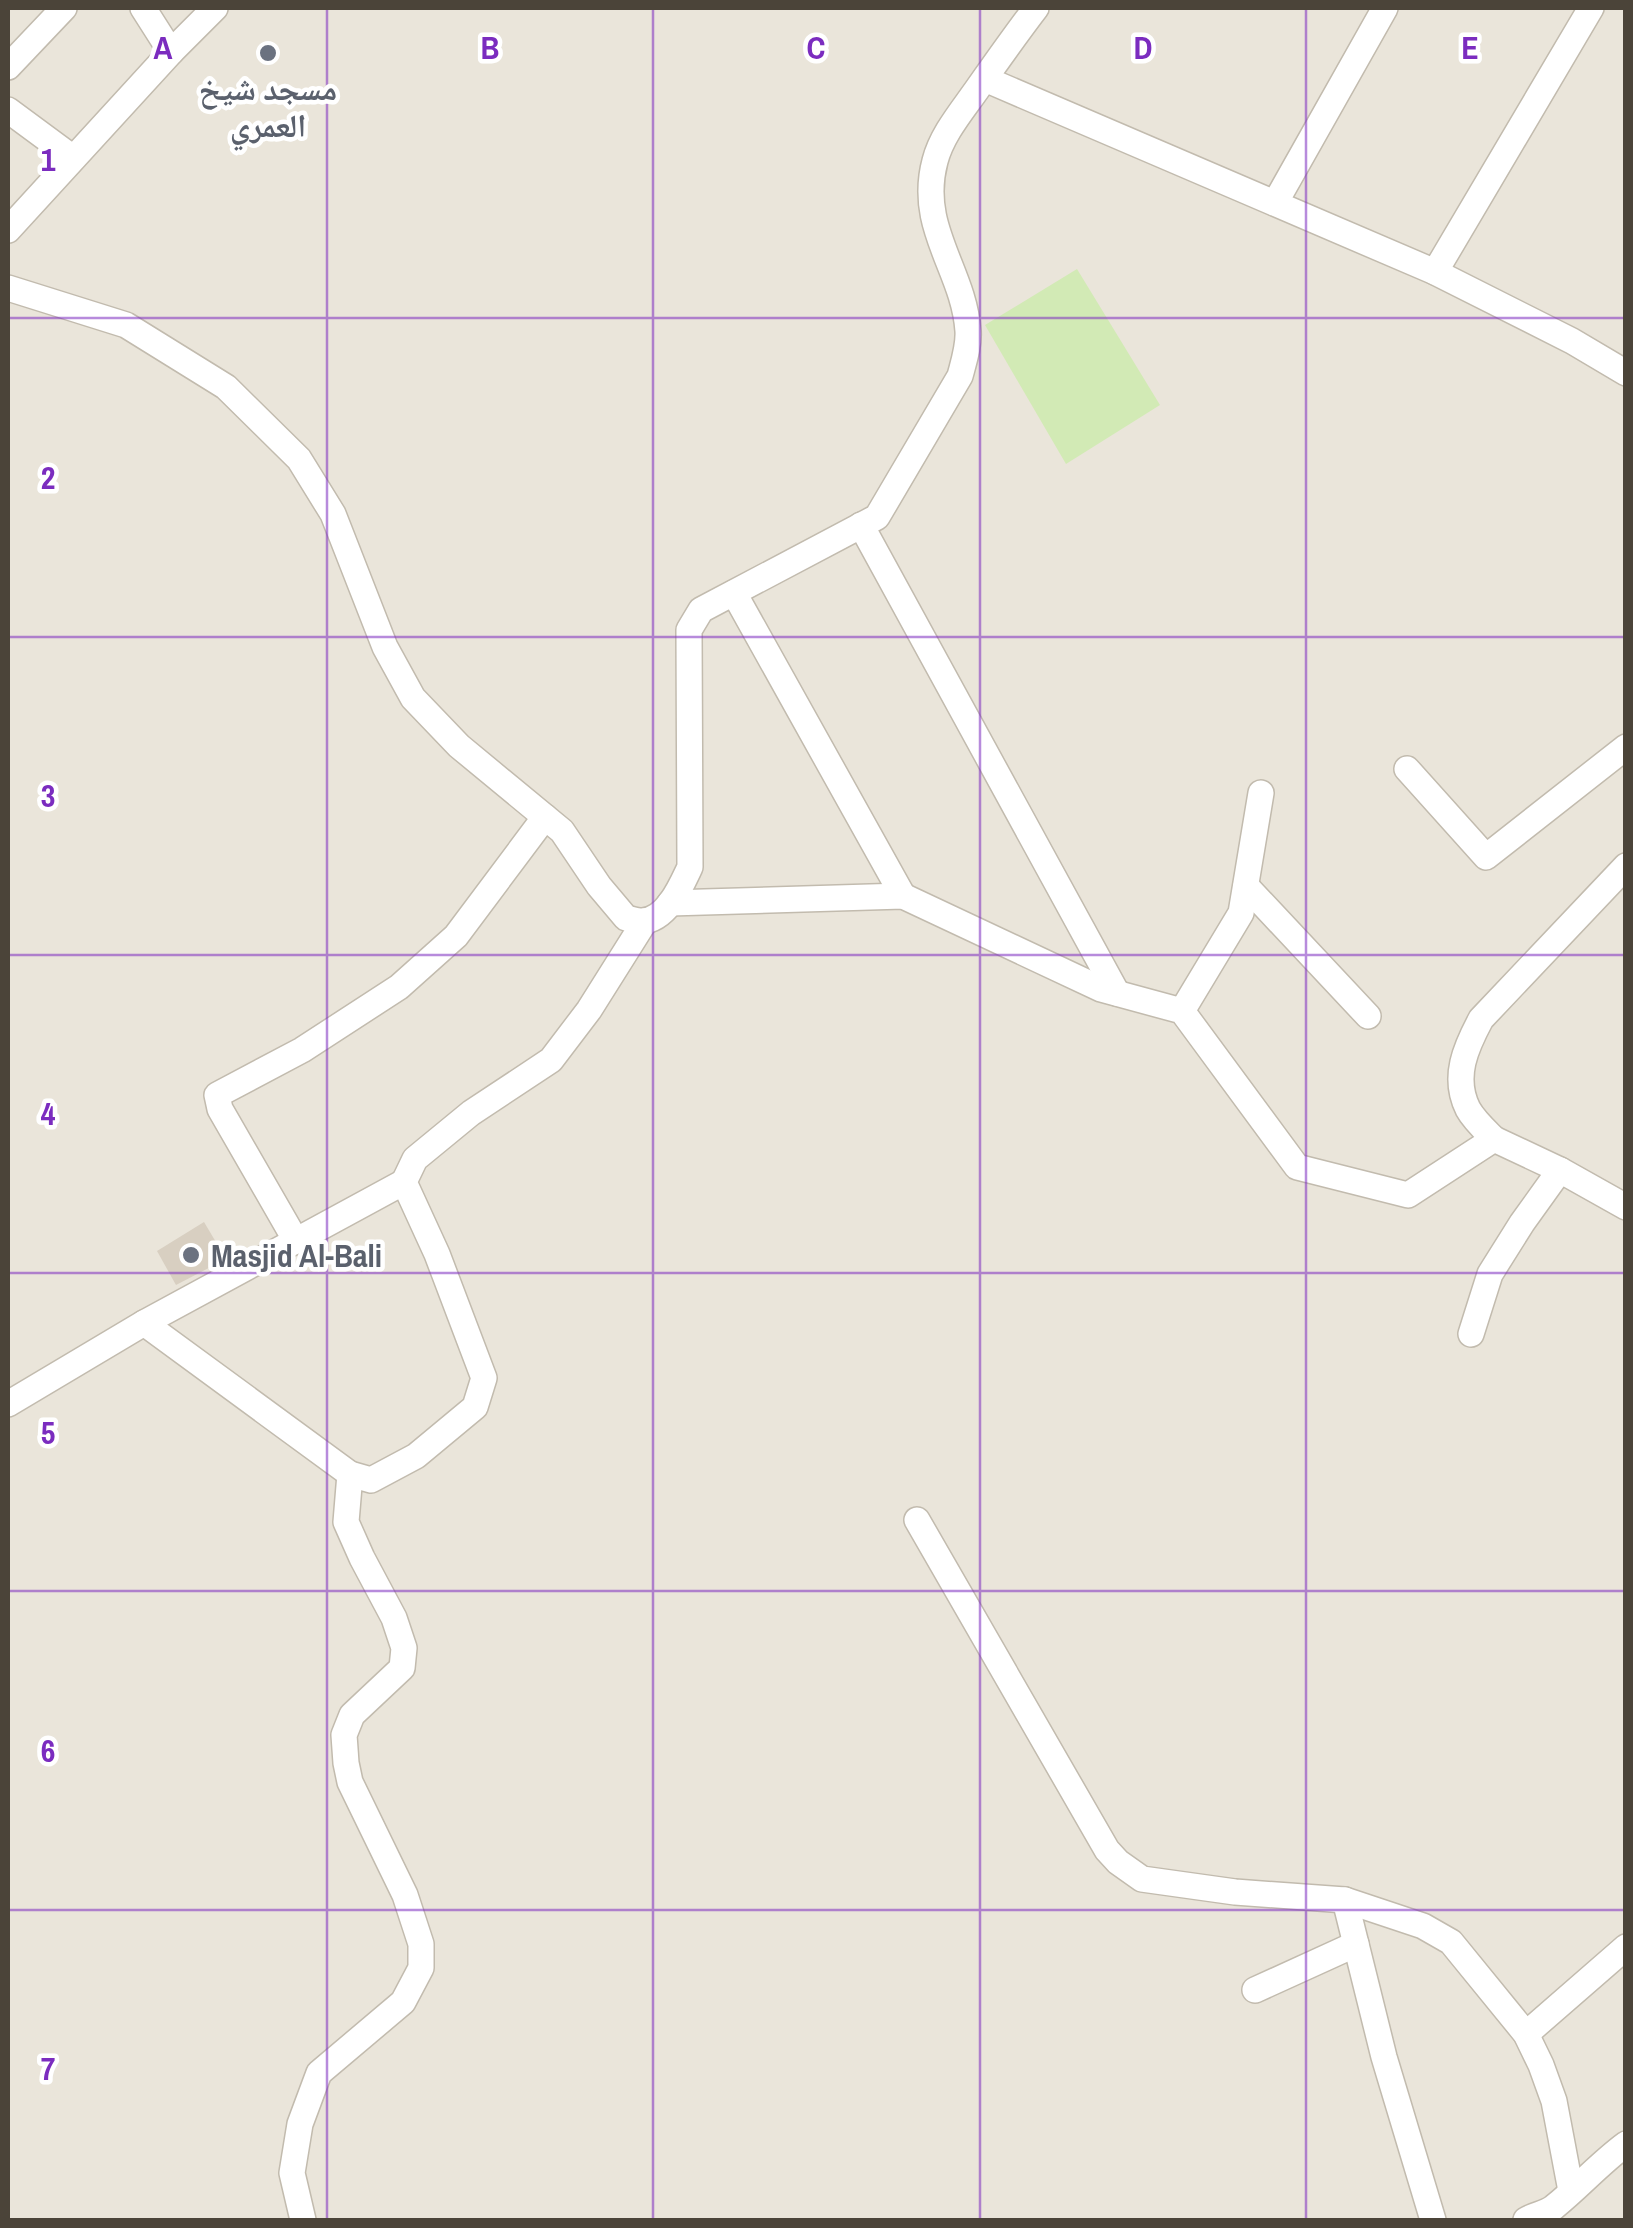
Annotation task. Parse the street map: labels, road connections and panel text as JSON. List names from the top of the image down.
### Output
{
  "places": ["مسجد شيخ العمري", "Masjid Al-Bali"],
  "grid": {
    "columns": [
      "A",
      "B",
      "C",
      "D",
      "E"
    ],
    "rows": [
      "1",
      "2",
      "3",
      "4",
      "5",
      "6",
      "7"
    ]
  }
}
